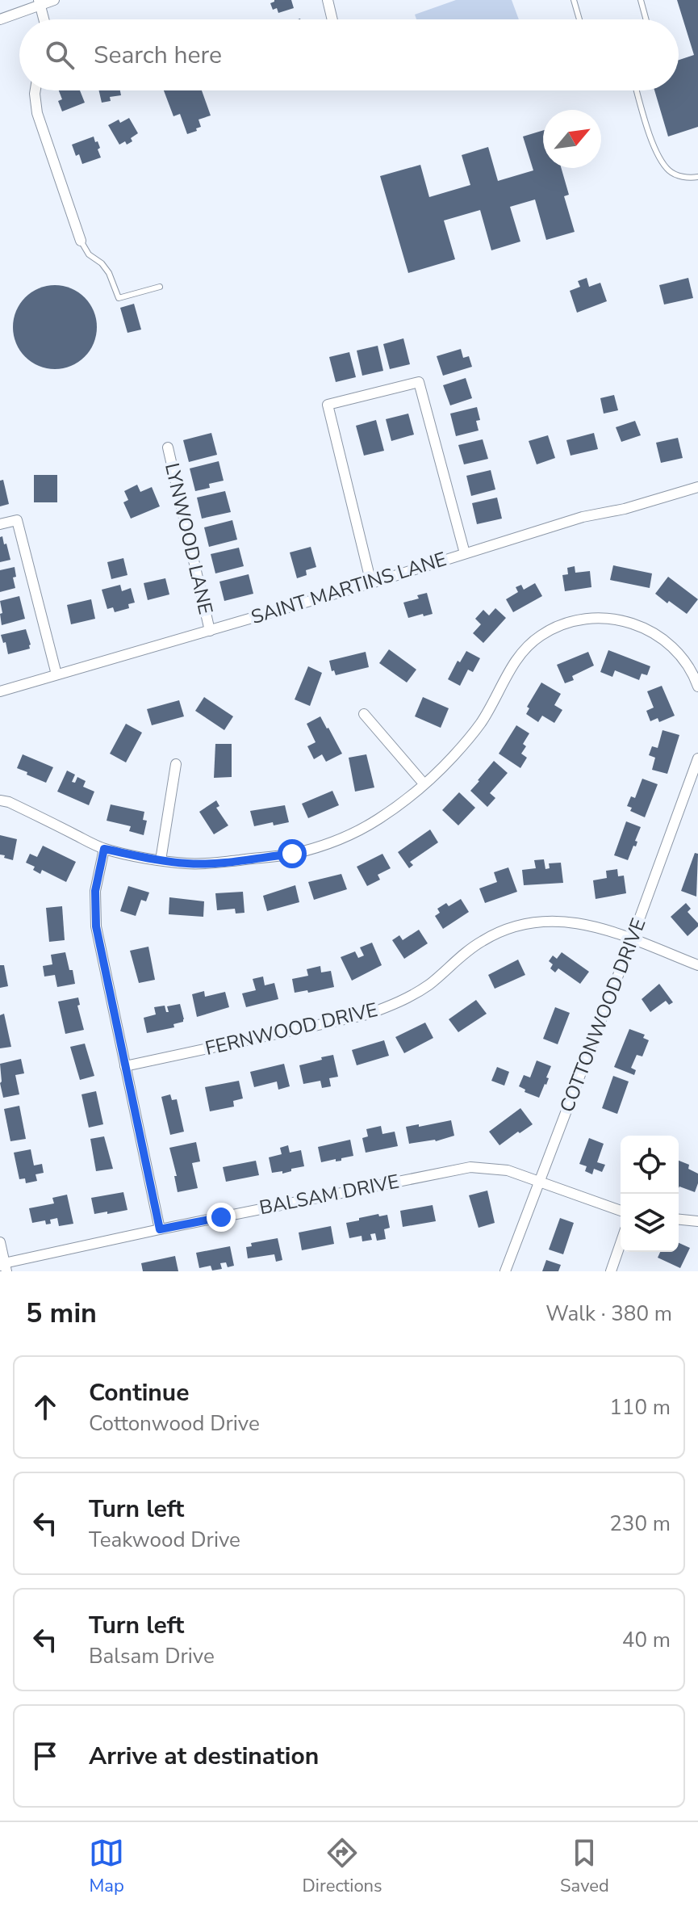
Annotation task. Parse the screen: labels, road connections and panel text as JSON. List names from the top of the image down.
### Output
{
  "streets": {
    "street": [
      "LYNWOOD LANE",
      "SAINT MARTINS LANE",
      "COTTONWOOD DRIVE",
      "FERNWOOD DRIVE",
      "BALSAM DRIVE"
    ]
  },
  "crossings": [
    ["LYNWOOD LANE", "SAINT MARTINS LANE"],
    ["COTTONWOOD DRIVE", "FERNWOOD DRIVE"],
    ["COTTONWOOD DRIVE", "BALSAM DRIVE"]
  ],
  "north": "top right",
  "page": {
    "search": "Search here",
    "heading": ["5 min", "Walk · 380 m"],
    "list": [
      ["Continue", "Cottonwood Drive", "110 m"],
      ["Turn left", "Teakwood Drive", "230 m"],
      ["Turn left", "Balsam Drive", "40 m"],
      "Arrive at destination"
    ],
    "nav": ["Map", "Directions", "Saved"]
  }
}
